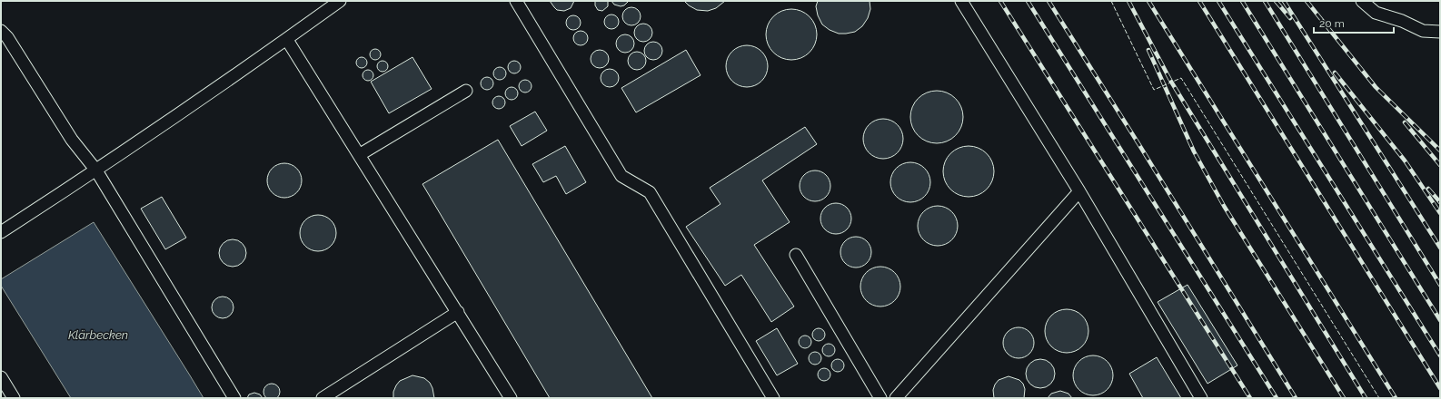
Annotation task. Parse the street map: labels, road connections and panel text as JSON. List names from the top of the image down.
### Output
{
  "water": ["Klärbecken"],
  "scale_bar": "20 m"
}
